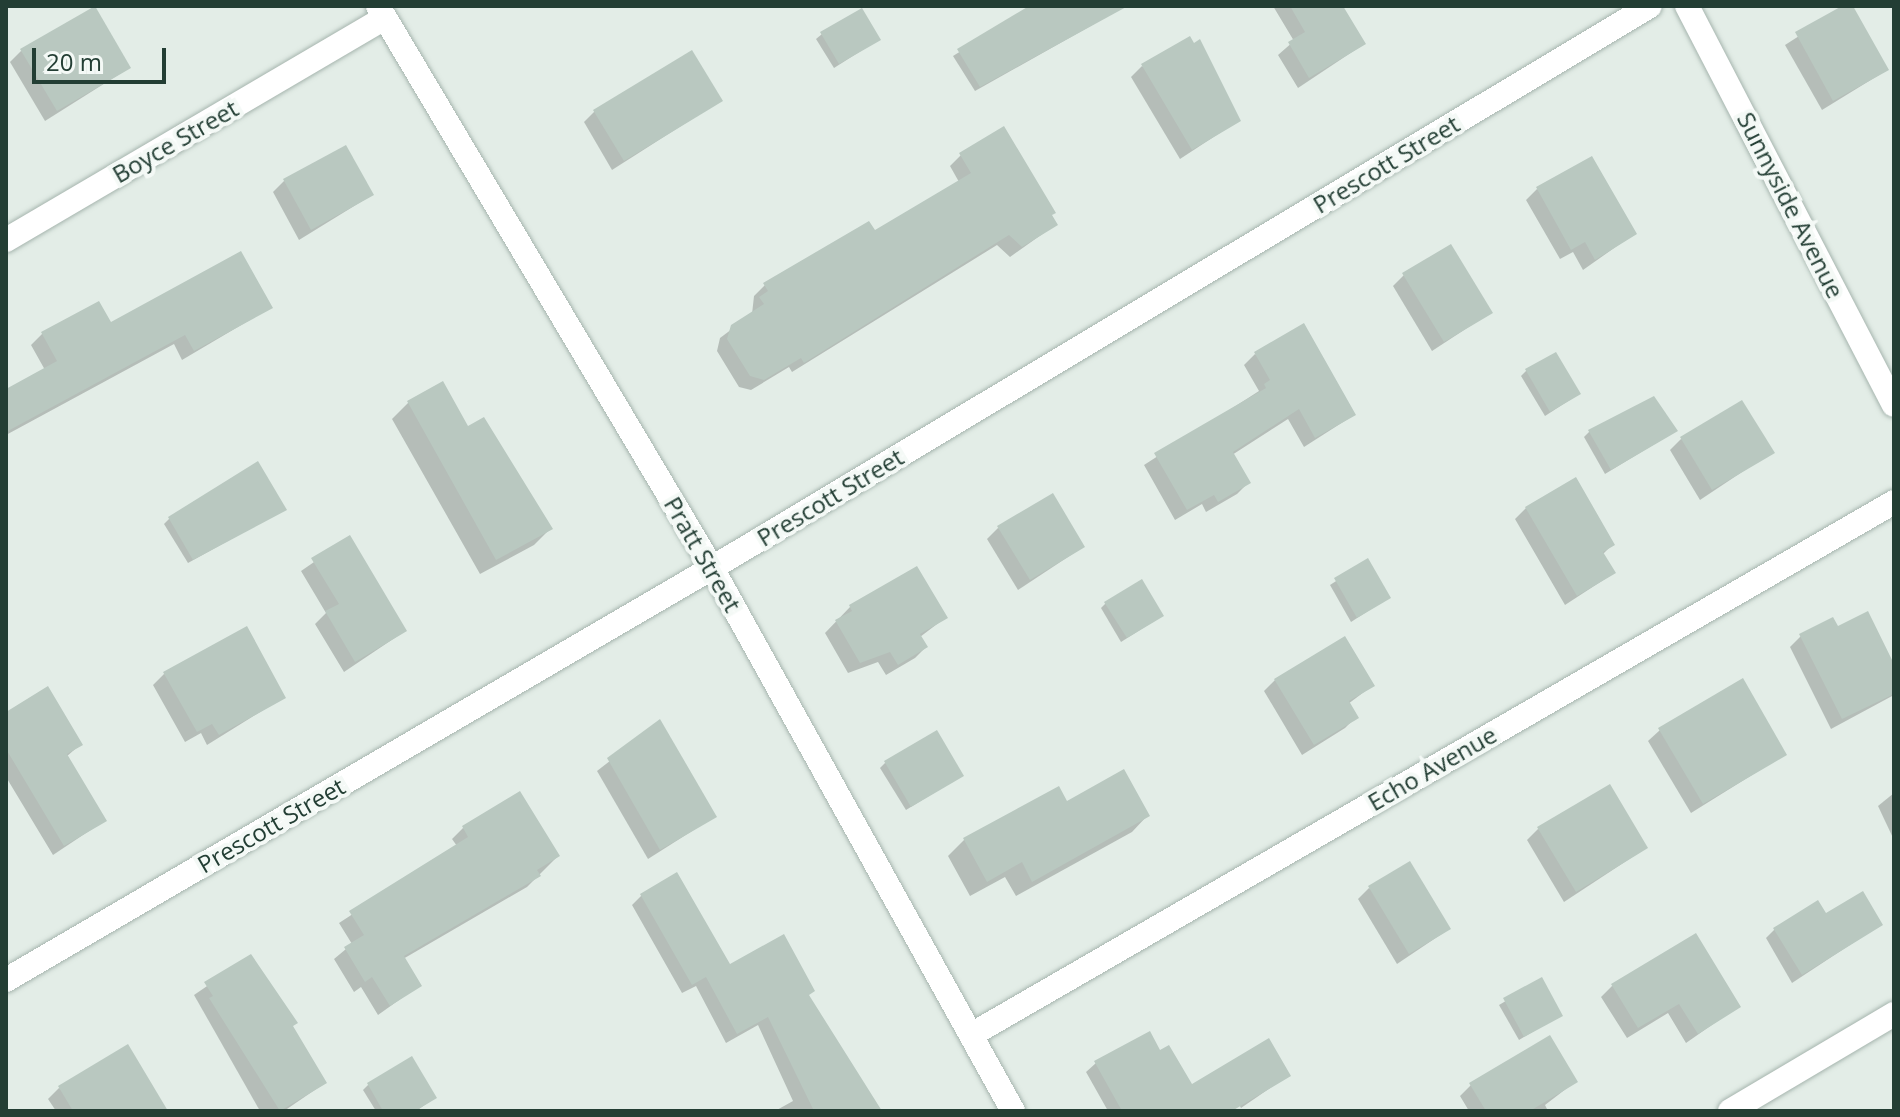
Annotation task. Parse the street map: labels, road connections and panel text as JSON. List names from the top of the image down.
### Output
{
  "streets": {
    "street": [
      "Boyce Street",
      "Prescott Street",
      "Sunnyside Avenue",
      "Pratt Street",
      "Echo Avenue"
    ]
  },
  "crossings": [
    ["Boyce Street", "Pratt Street"],
    ["Prescott Street", "Pratt Street"],
    ["Pratt Street", "Echo Avenue"]
  ],
  "scale_bar": "20 m"
}
